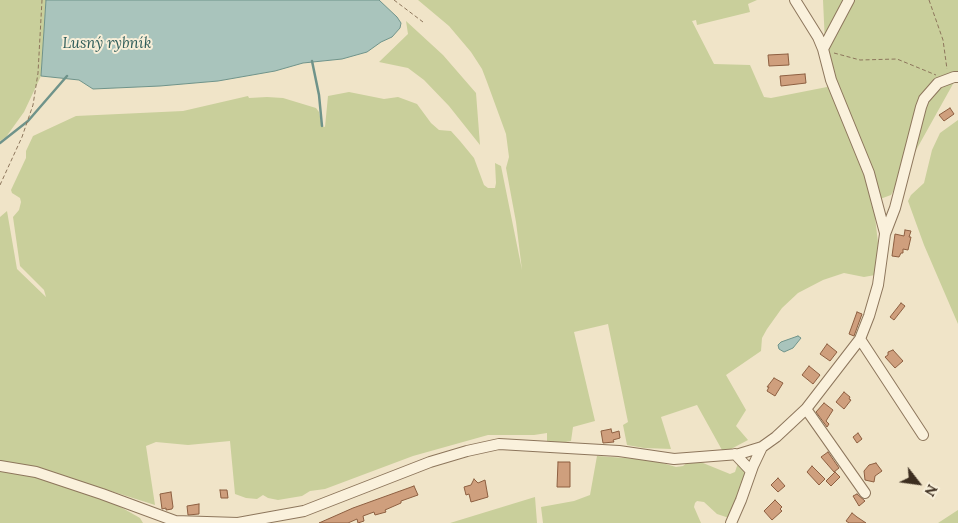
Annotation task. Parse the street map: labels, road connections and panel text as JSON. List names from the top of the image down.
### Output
{
  "water": ["Lusný rybník"],
  "north": "bottom right"
}
